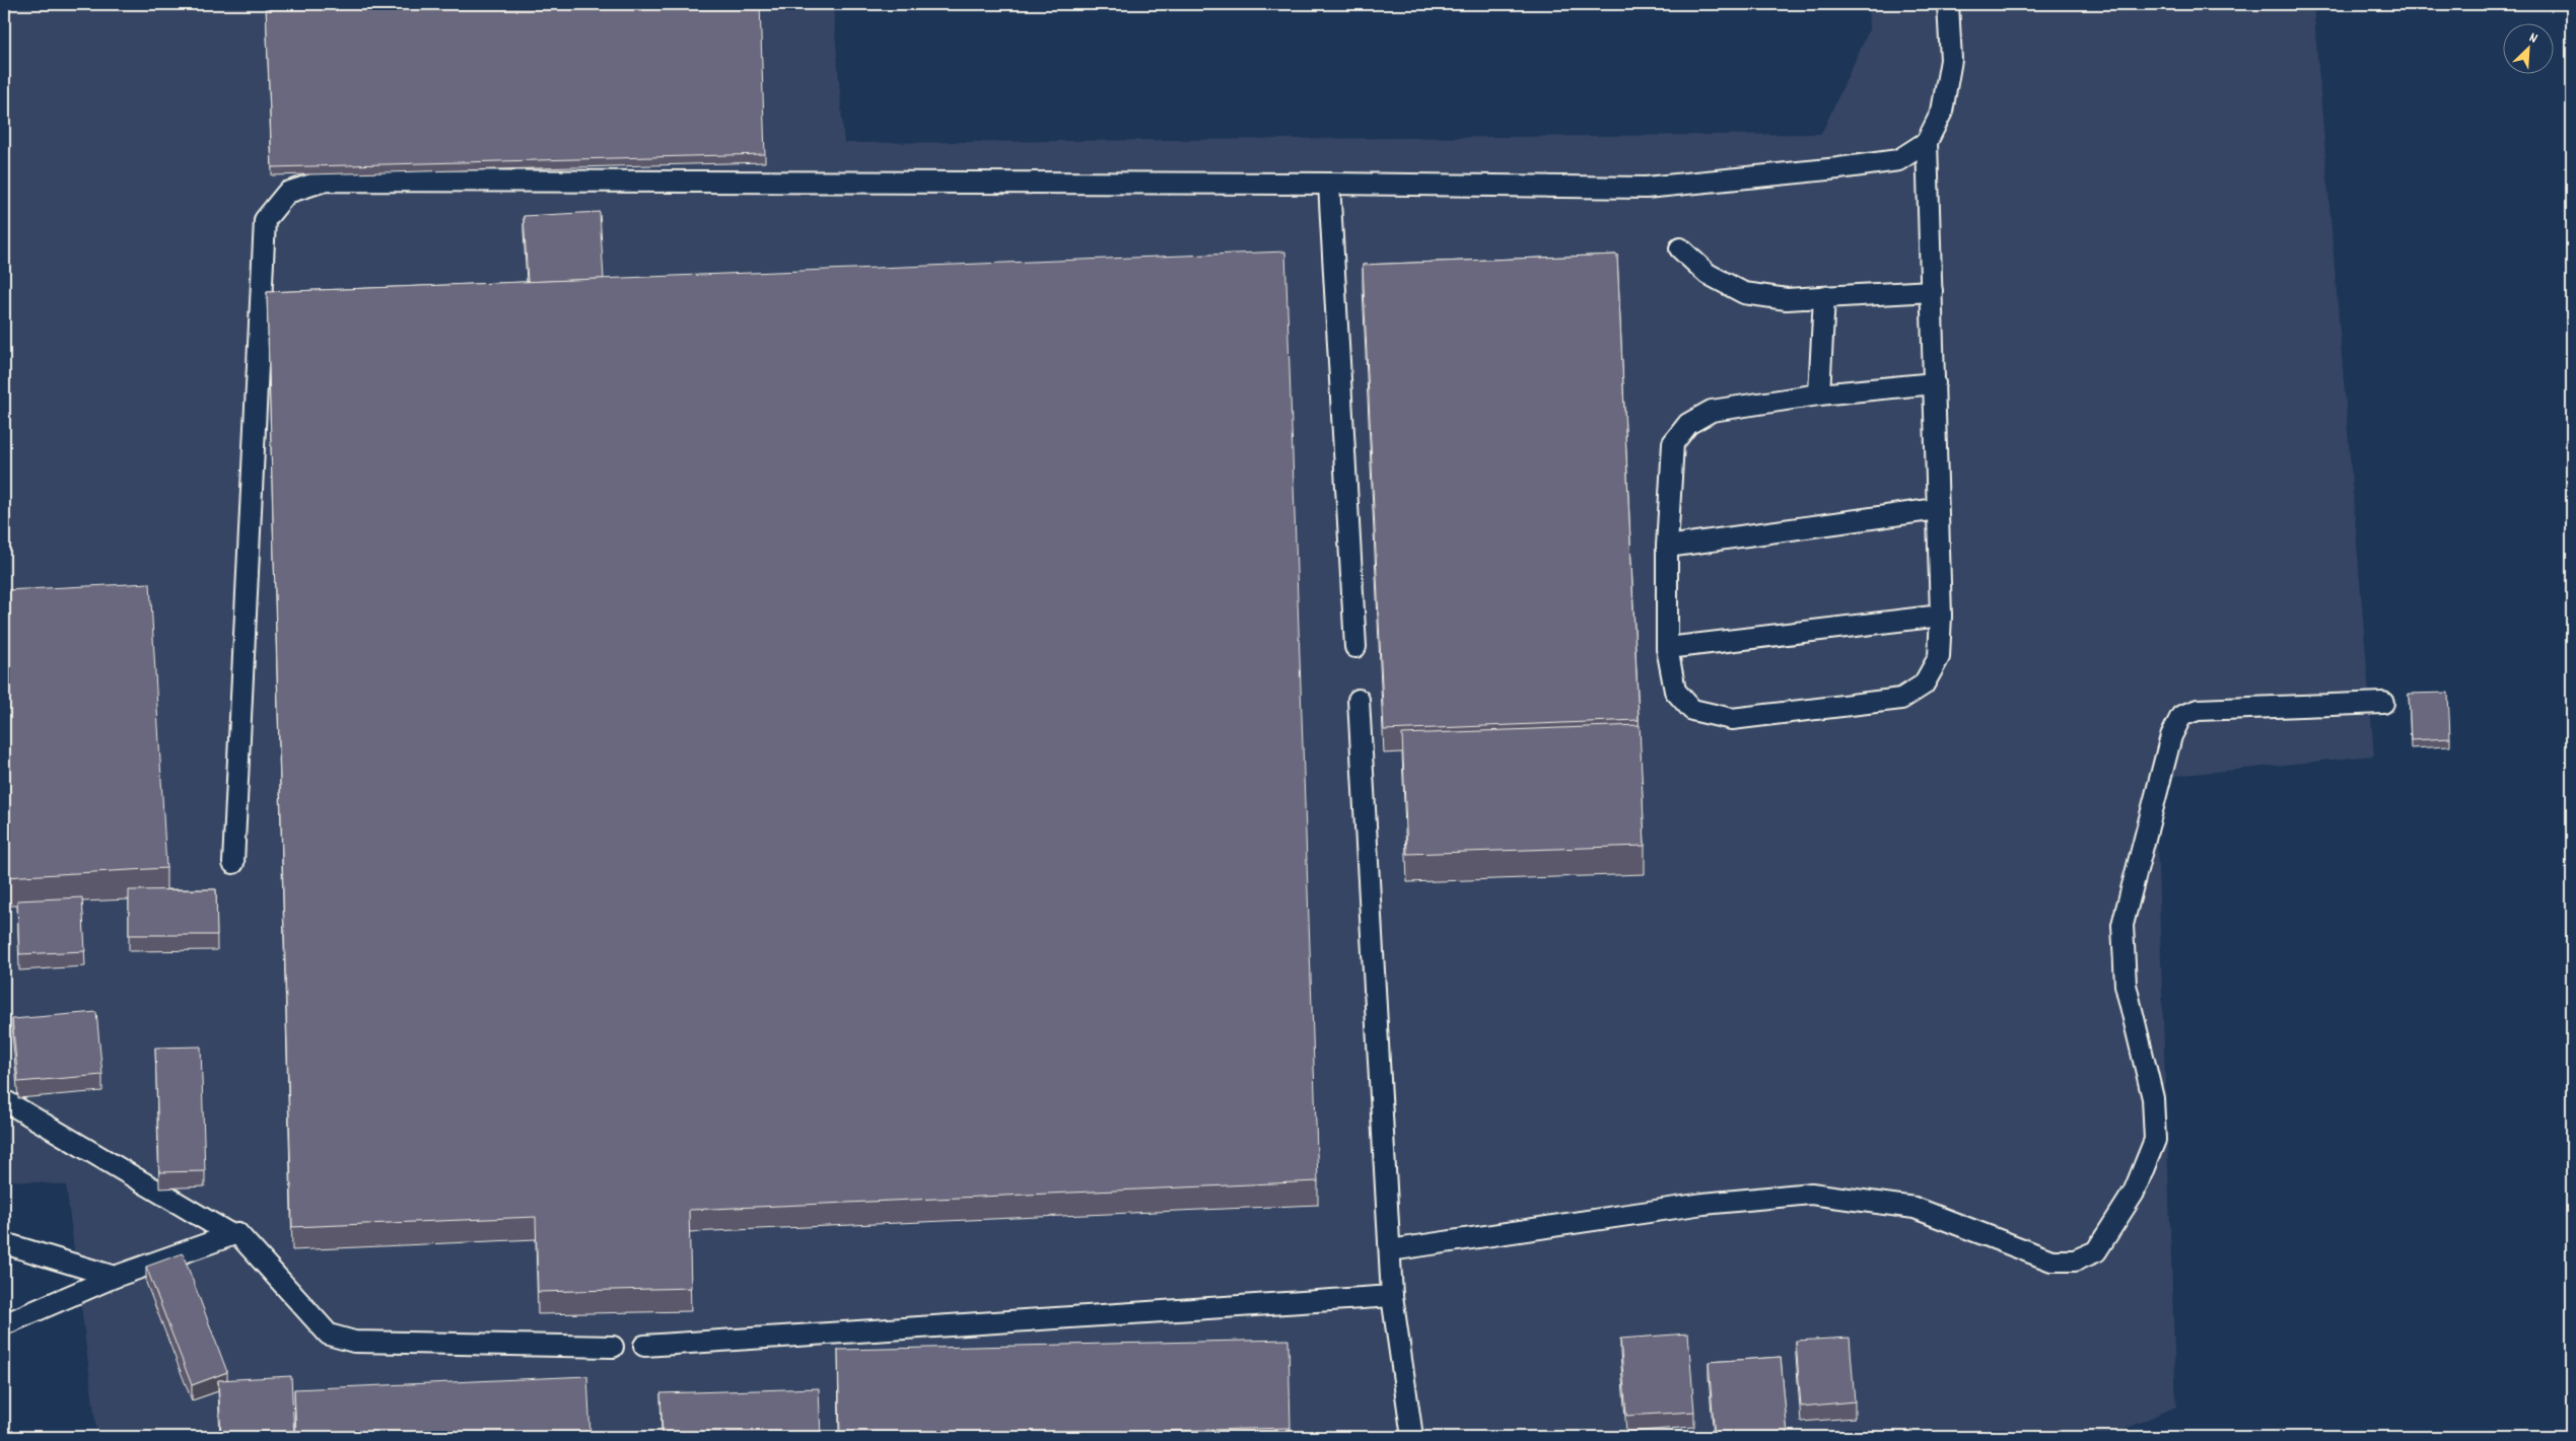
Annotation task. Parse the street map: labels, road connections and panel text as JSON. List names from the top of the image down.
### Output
{
  "north": "top right"
}
